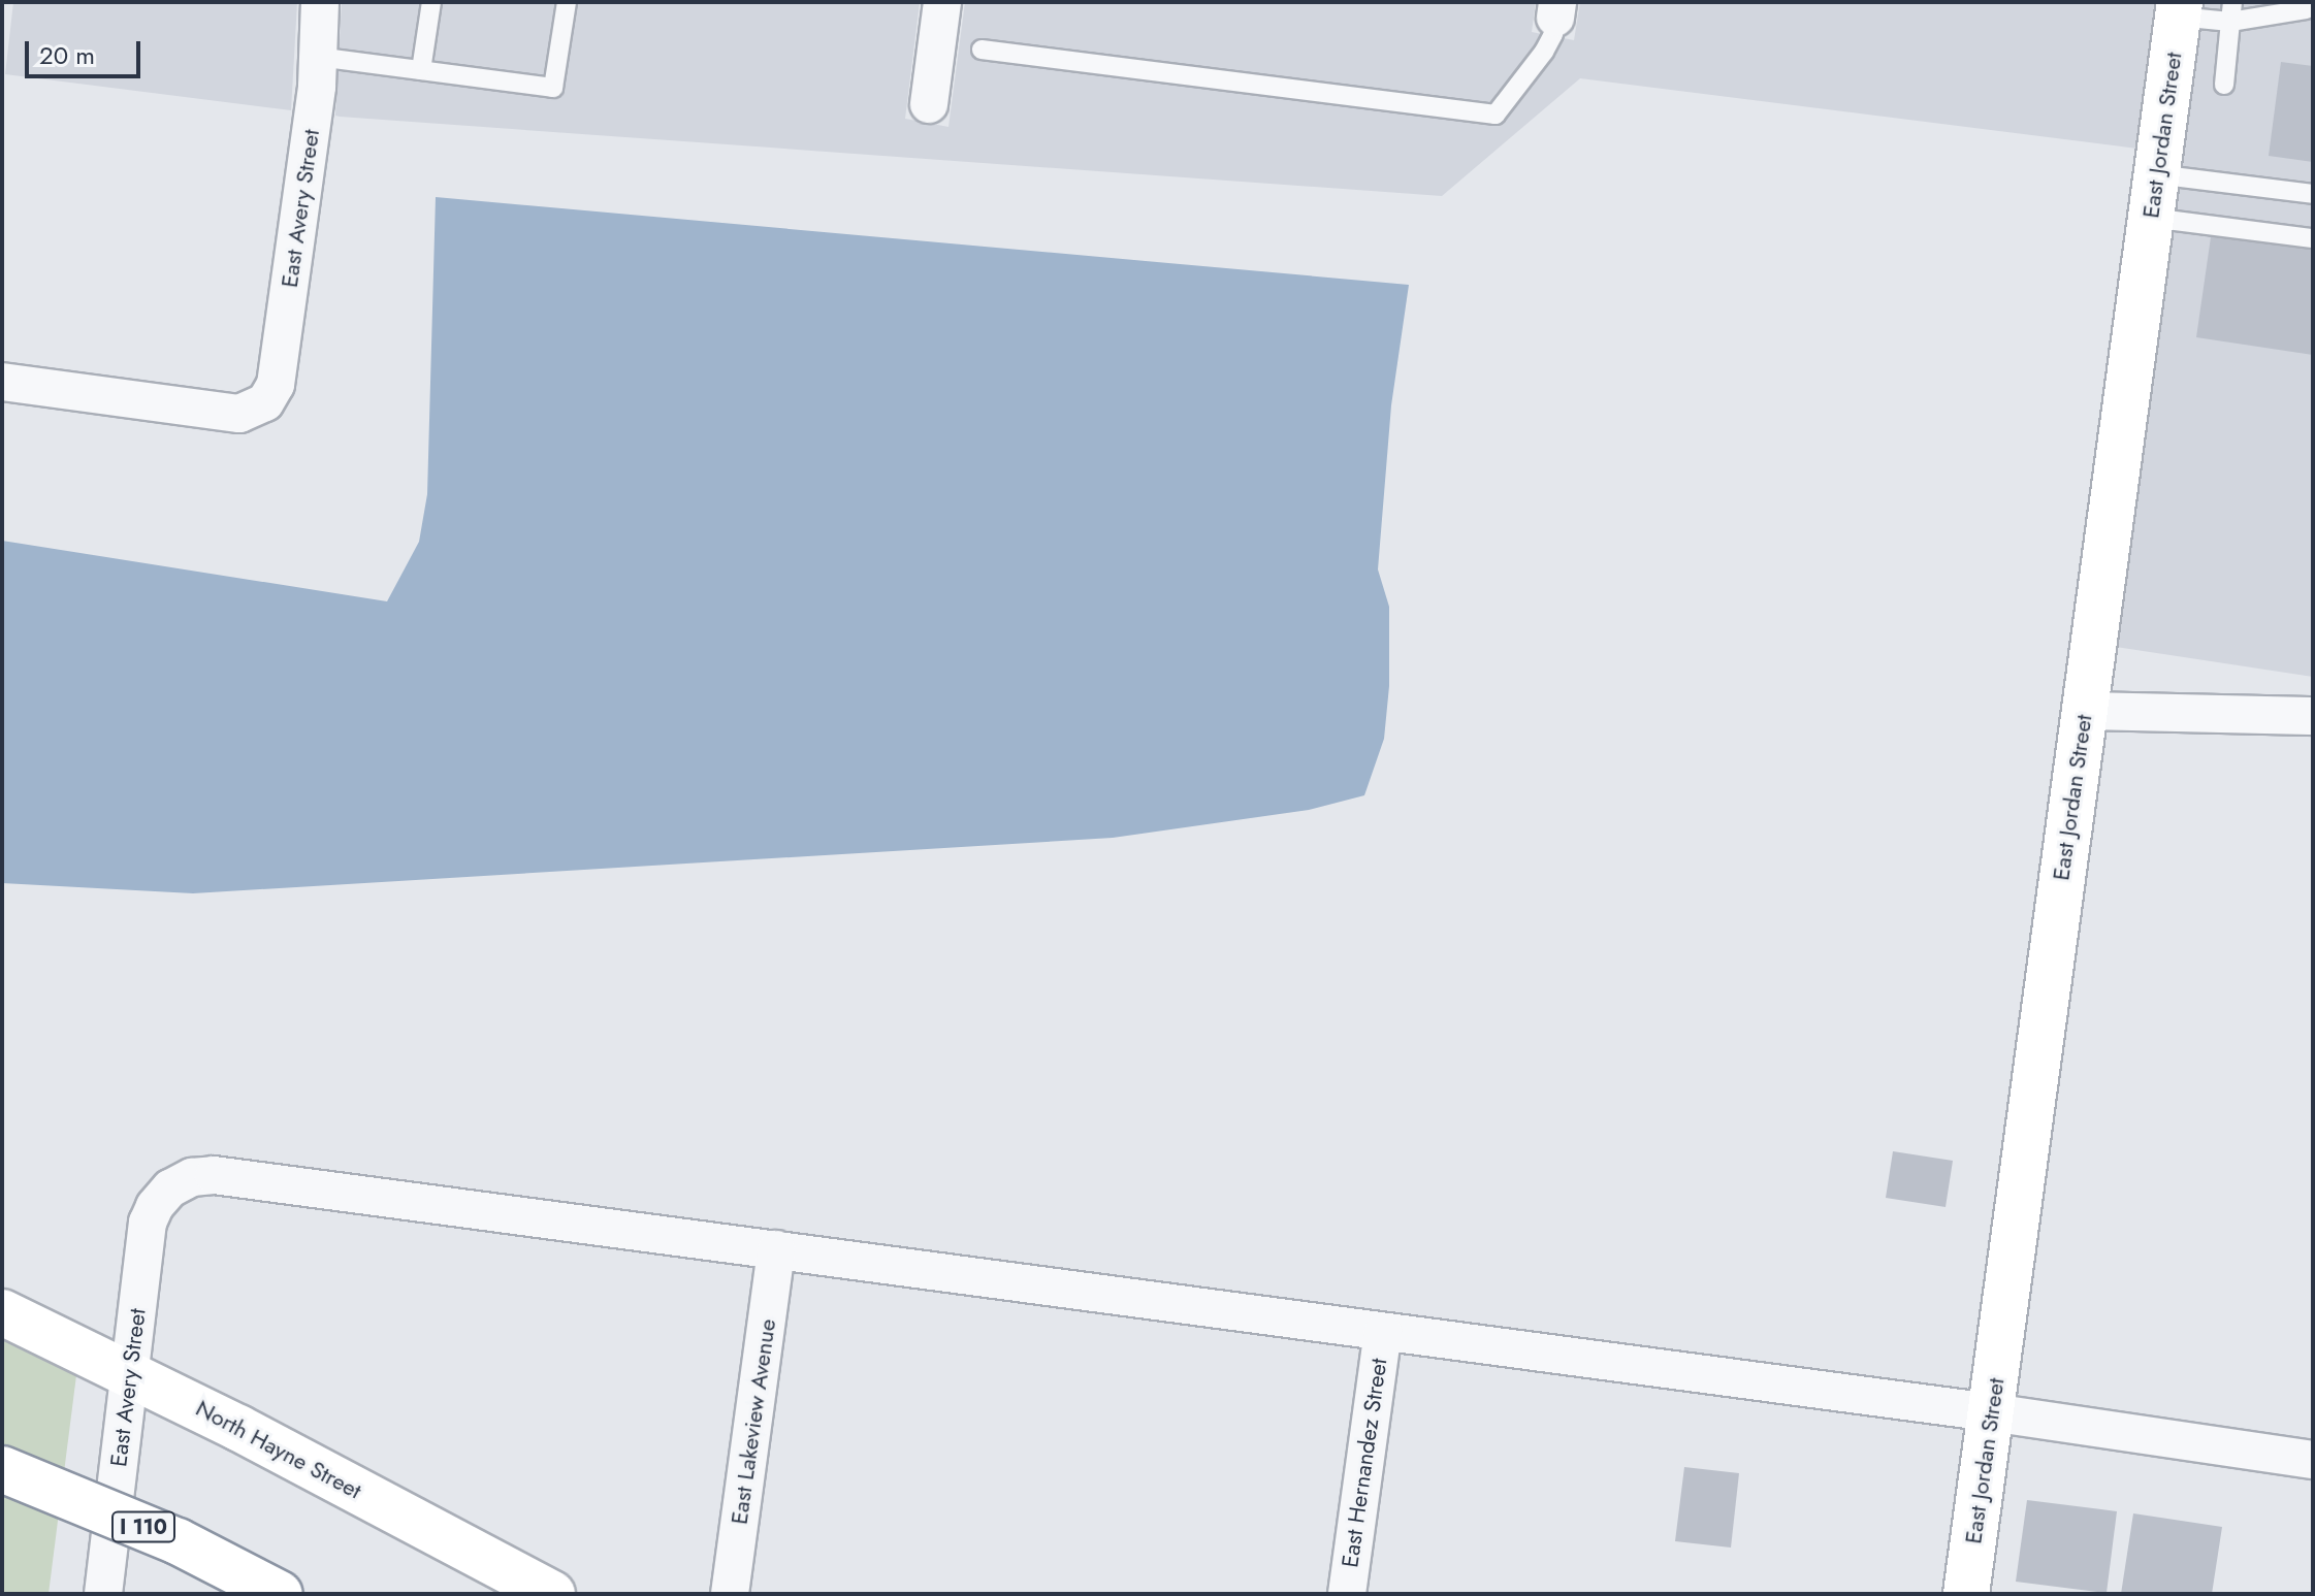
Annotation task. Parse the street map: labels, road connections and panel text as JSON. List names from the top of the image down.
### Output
{
  "streets": {
    "main road": ["East Jordan Street", "North Hayne Street", "I 110"],
    "street": ["East Avery Street", "East Lakeview Avenue", "East Hernandez Street"]
  },
  "crossings": [
    ["East Avery Street", "East Lakeview Avenue"],
    ["East Avery Street", "North Hayne Street"]
  ],
  "scale_bar": "20 m"
}
